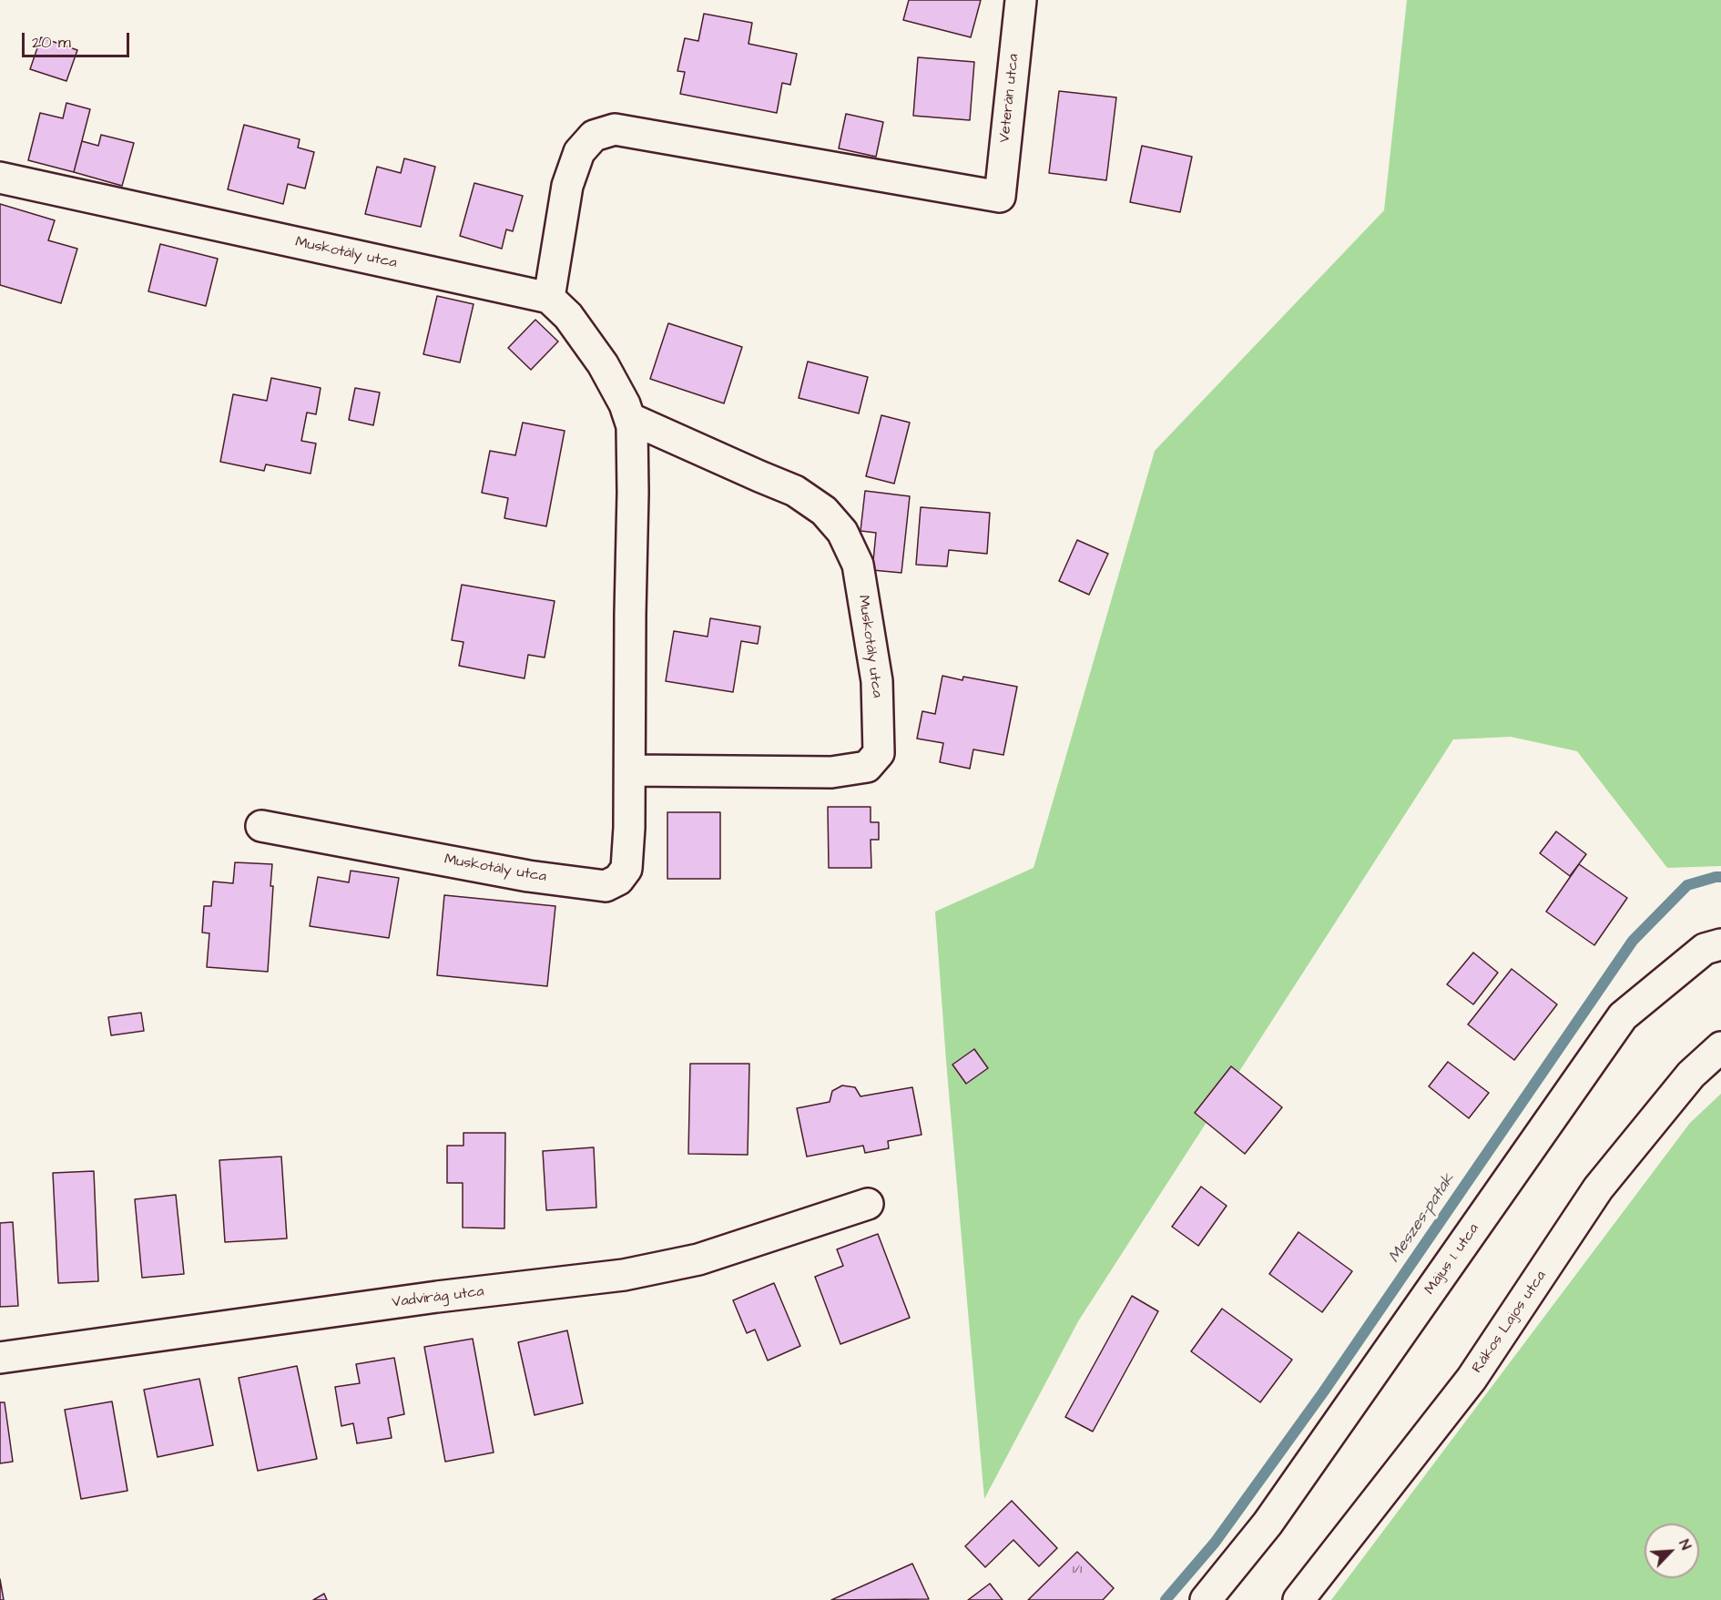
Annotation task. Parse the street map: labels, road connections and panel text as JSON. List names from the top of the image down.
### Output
{
  "streets": {
    "street": [
      "Veterán utca",
      "Muskotály utca",
      "Május 1. utca",
      "Vadvirág utca",
      "Rákos Lajos utca"
    ]
  },
  "crossings": [
    ["Veterán utca", "Muskotály utca"]
  ],
  "water": ["Meszes-patak"],
  "house_numbers": ["1/1"],
  "scale_bar": "20 m",
  "north": "top right"
}
